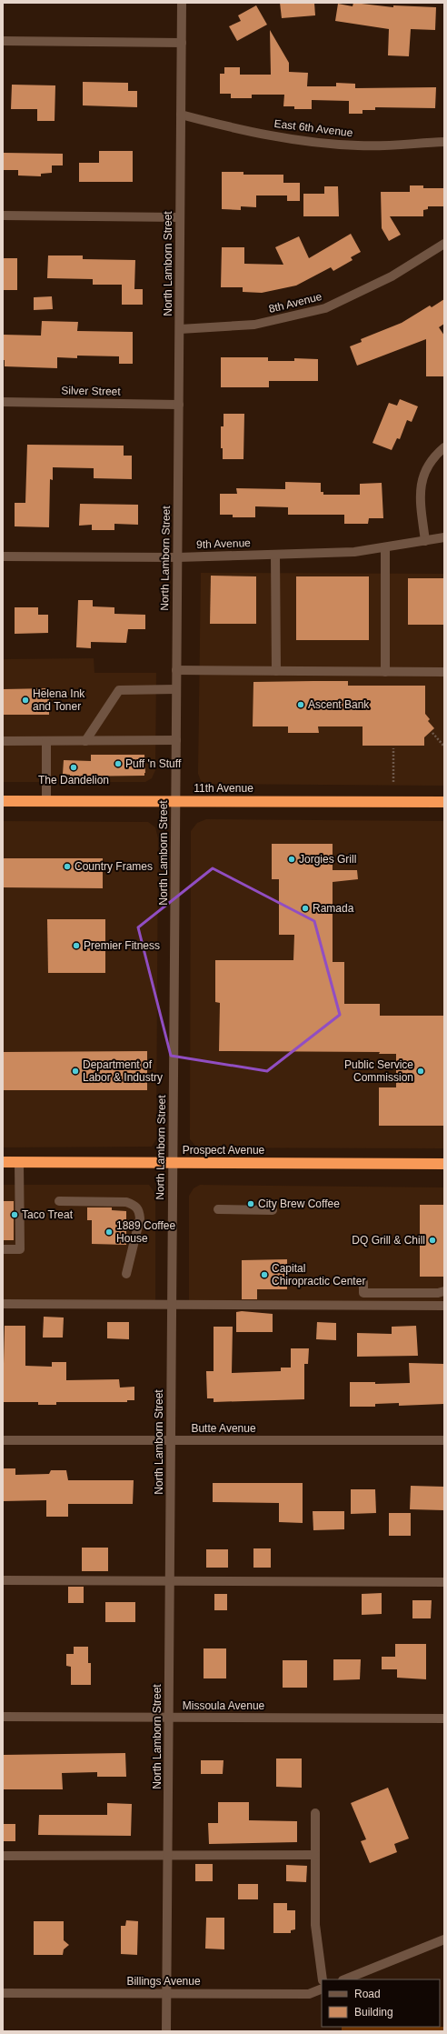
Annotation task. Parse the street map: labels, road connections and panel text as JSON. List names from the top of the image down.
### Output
{
  "streets": {
    "highway": ["11th Avenue", "Prospect Avenue"],
    "street": [
      "East 6th Avenue",
      "North Lamborn Street",
      "8th Avenue",
      "Silver Street",
      "9th Avenue",
      "Butte Avenue",
      "Missoula Avenue",
      "Billings Avenue"
    ]
  },
  "crossings": [
    ["East 6th Avenue", "North Lamborn Street"],
    ["North Lamborn Street", "8th Avenue"],
    ["North Lamborn Street", "Silver Street"],
    ["North Lamborn Street", "9th Avenue"],
    ["North Lamborn Street", "11th Avenue"],
    ["North Lamborn Street", "Prospect Avenue"],
    ["North Lamborn Street", "Butte Avenue"],
    ["North Lamborn Street", "Missoula Avenue"],
    ["North Lamborn Street", "Billings Avenue"]
  ],
  "places": [
    "Helena Ink and Toner",
    "Ascent Bank",
    "Puff 'n Stuff",
    "The Dandelion",
    "Jorgies Grill",
    "Country Frames",
    "Ramada",
    "Premier Fitness",
    "Department of Labor & Industry",
    "Public Service Commission",
    "City Brew Coffee",
    "Taco Treat",
    "1889 Coffee House",
    "DQ Grill & Chill",
    "Capital Chiropractic Center"
  ],
  "legend": ["Road", "Building"]
}
